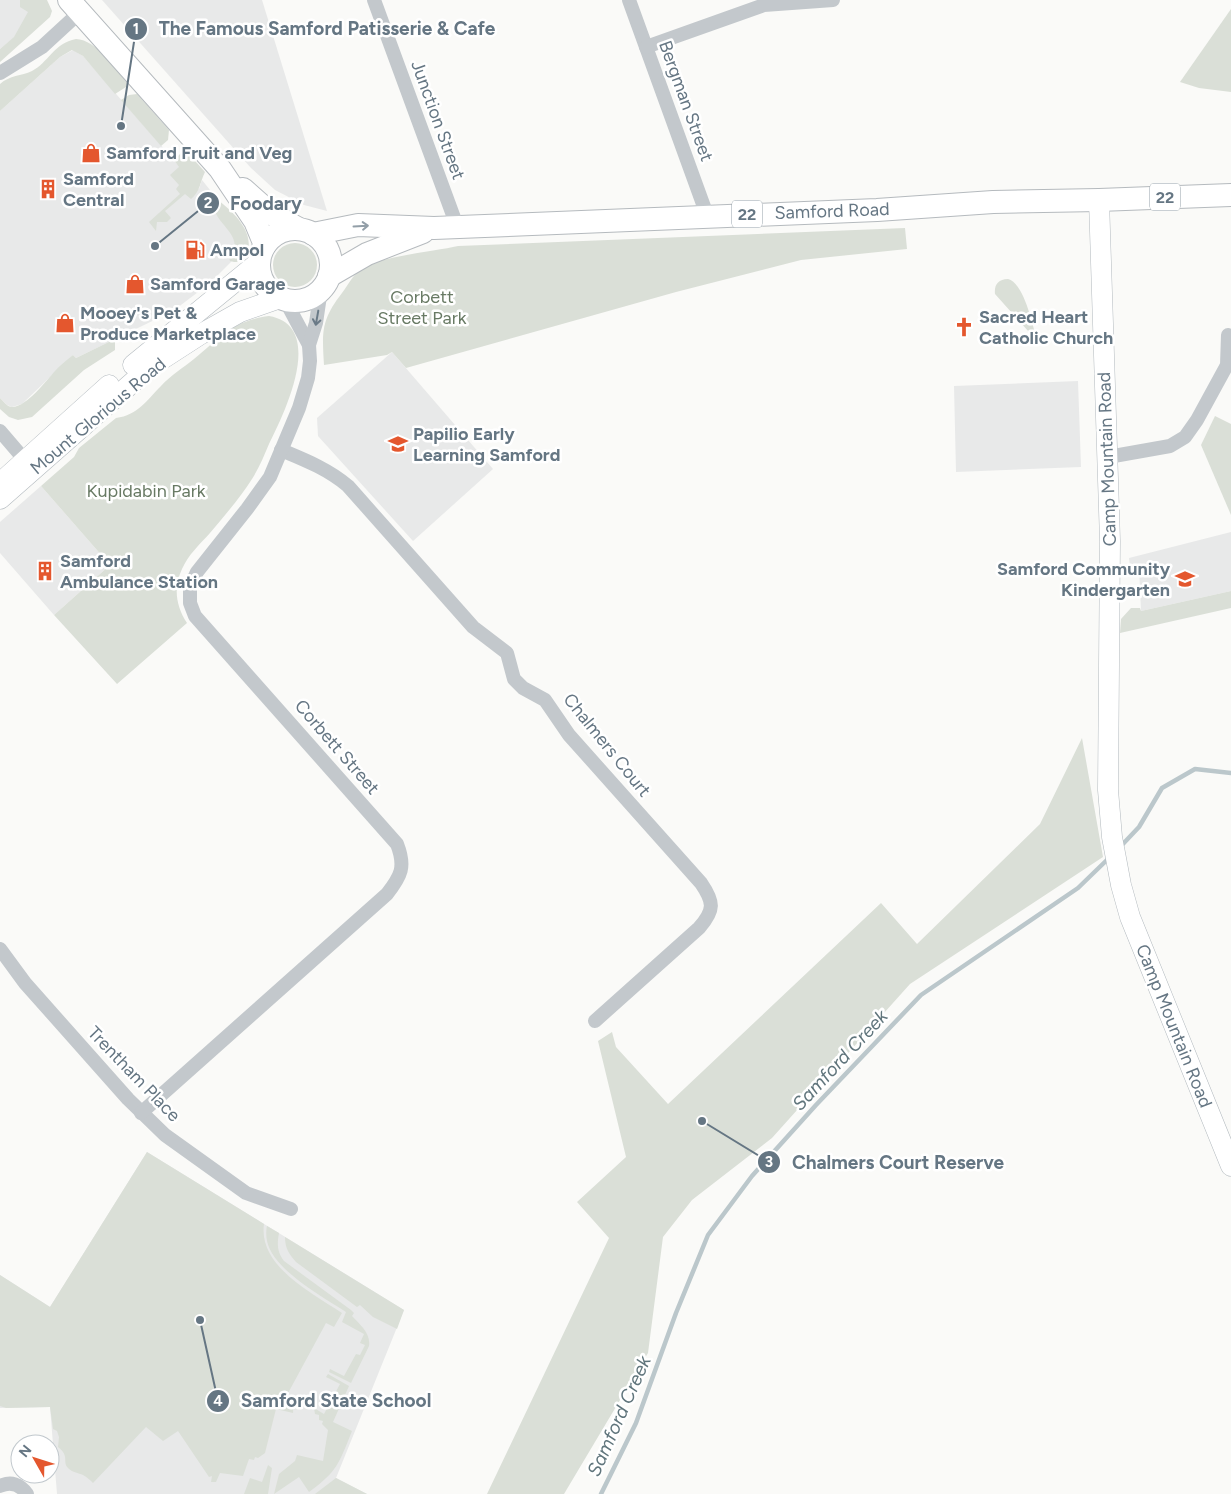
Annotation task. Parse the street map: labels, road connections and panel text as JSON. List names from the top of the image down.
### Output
{
  "streets": {
    "main road": ["22", "Samford Road"],
    "street": [
      "Bergman Street",
      "Junction Street",
      "Mount Glorious Road",
      "Camp Mountain Road",
      "Chalmers Court",
      "Corbett Street",
      "Trentham Place"
    ]
  },
  "crossings": [
    ["Bergman Street", "Samford Road"],
    ["Junction Street", "Samford Road"],
    ["22", "Samford Road"],
    ["22", "Mount Glorious Road"],
    ["22", "Corbett Street"],
    ["Samford Road", "Mount Glorious Road"],
    ["Samford Road", "Camp Mountain Road"],
    ["Samford Road", "Corbett Street"],
    ["Mount Glorious Road", "Corbett Street"],
    ["Chalmers Court", "Corbett Street"],
    ["Corbett Street", "Trentham Place"]
  ],
  "water": ["Samford Creek"],
  "parks": ["Corbett Street Park", "Kupidabin Park"],
  "places": {
    "other": [
      "The Famous Samford Patisserie & Cafe",
      "Foodary",
      "Chalmers Court Reserve",
      "Samford State School"
    ],
    "shop": ["Samford Fruit and Veg", "Samford Garage", "Mooey's Pet & Produce Marketplace"],
    "building": ["Samford Central", "Samford Ambulance Station"],
    "fuel station": ["Ampol"],
    "church": ["Sacred Heart Catholic Church"],
    "school or university": ["Papilio Early Learning Samford", "Samford Community Kindergarten"]
  },
  "north": "top left"
}
